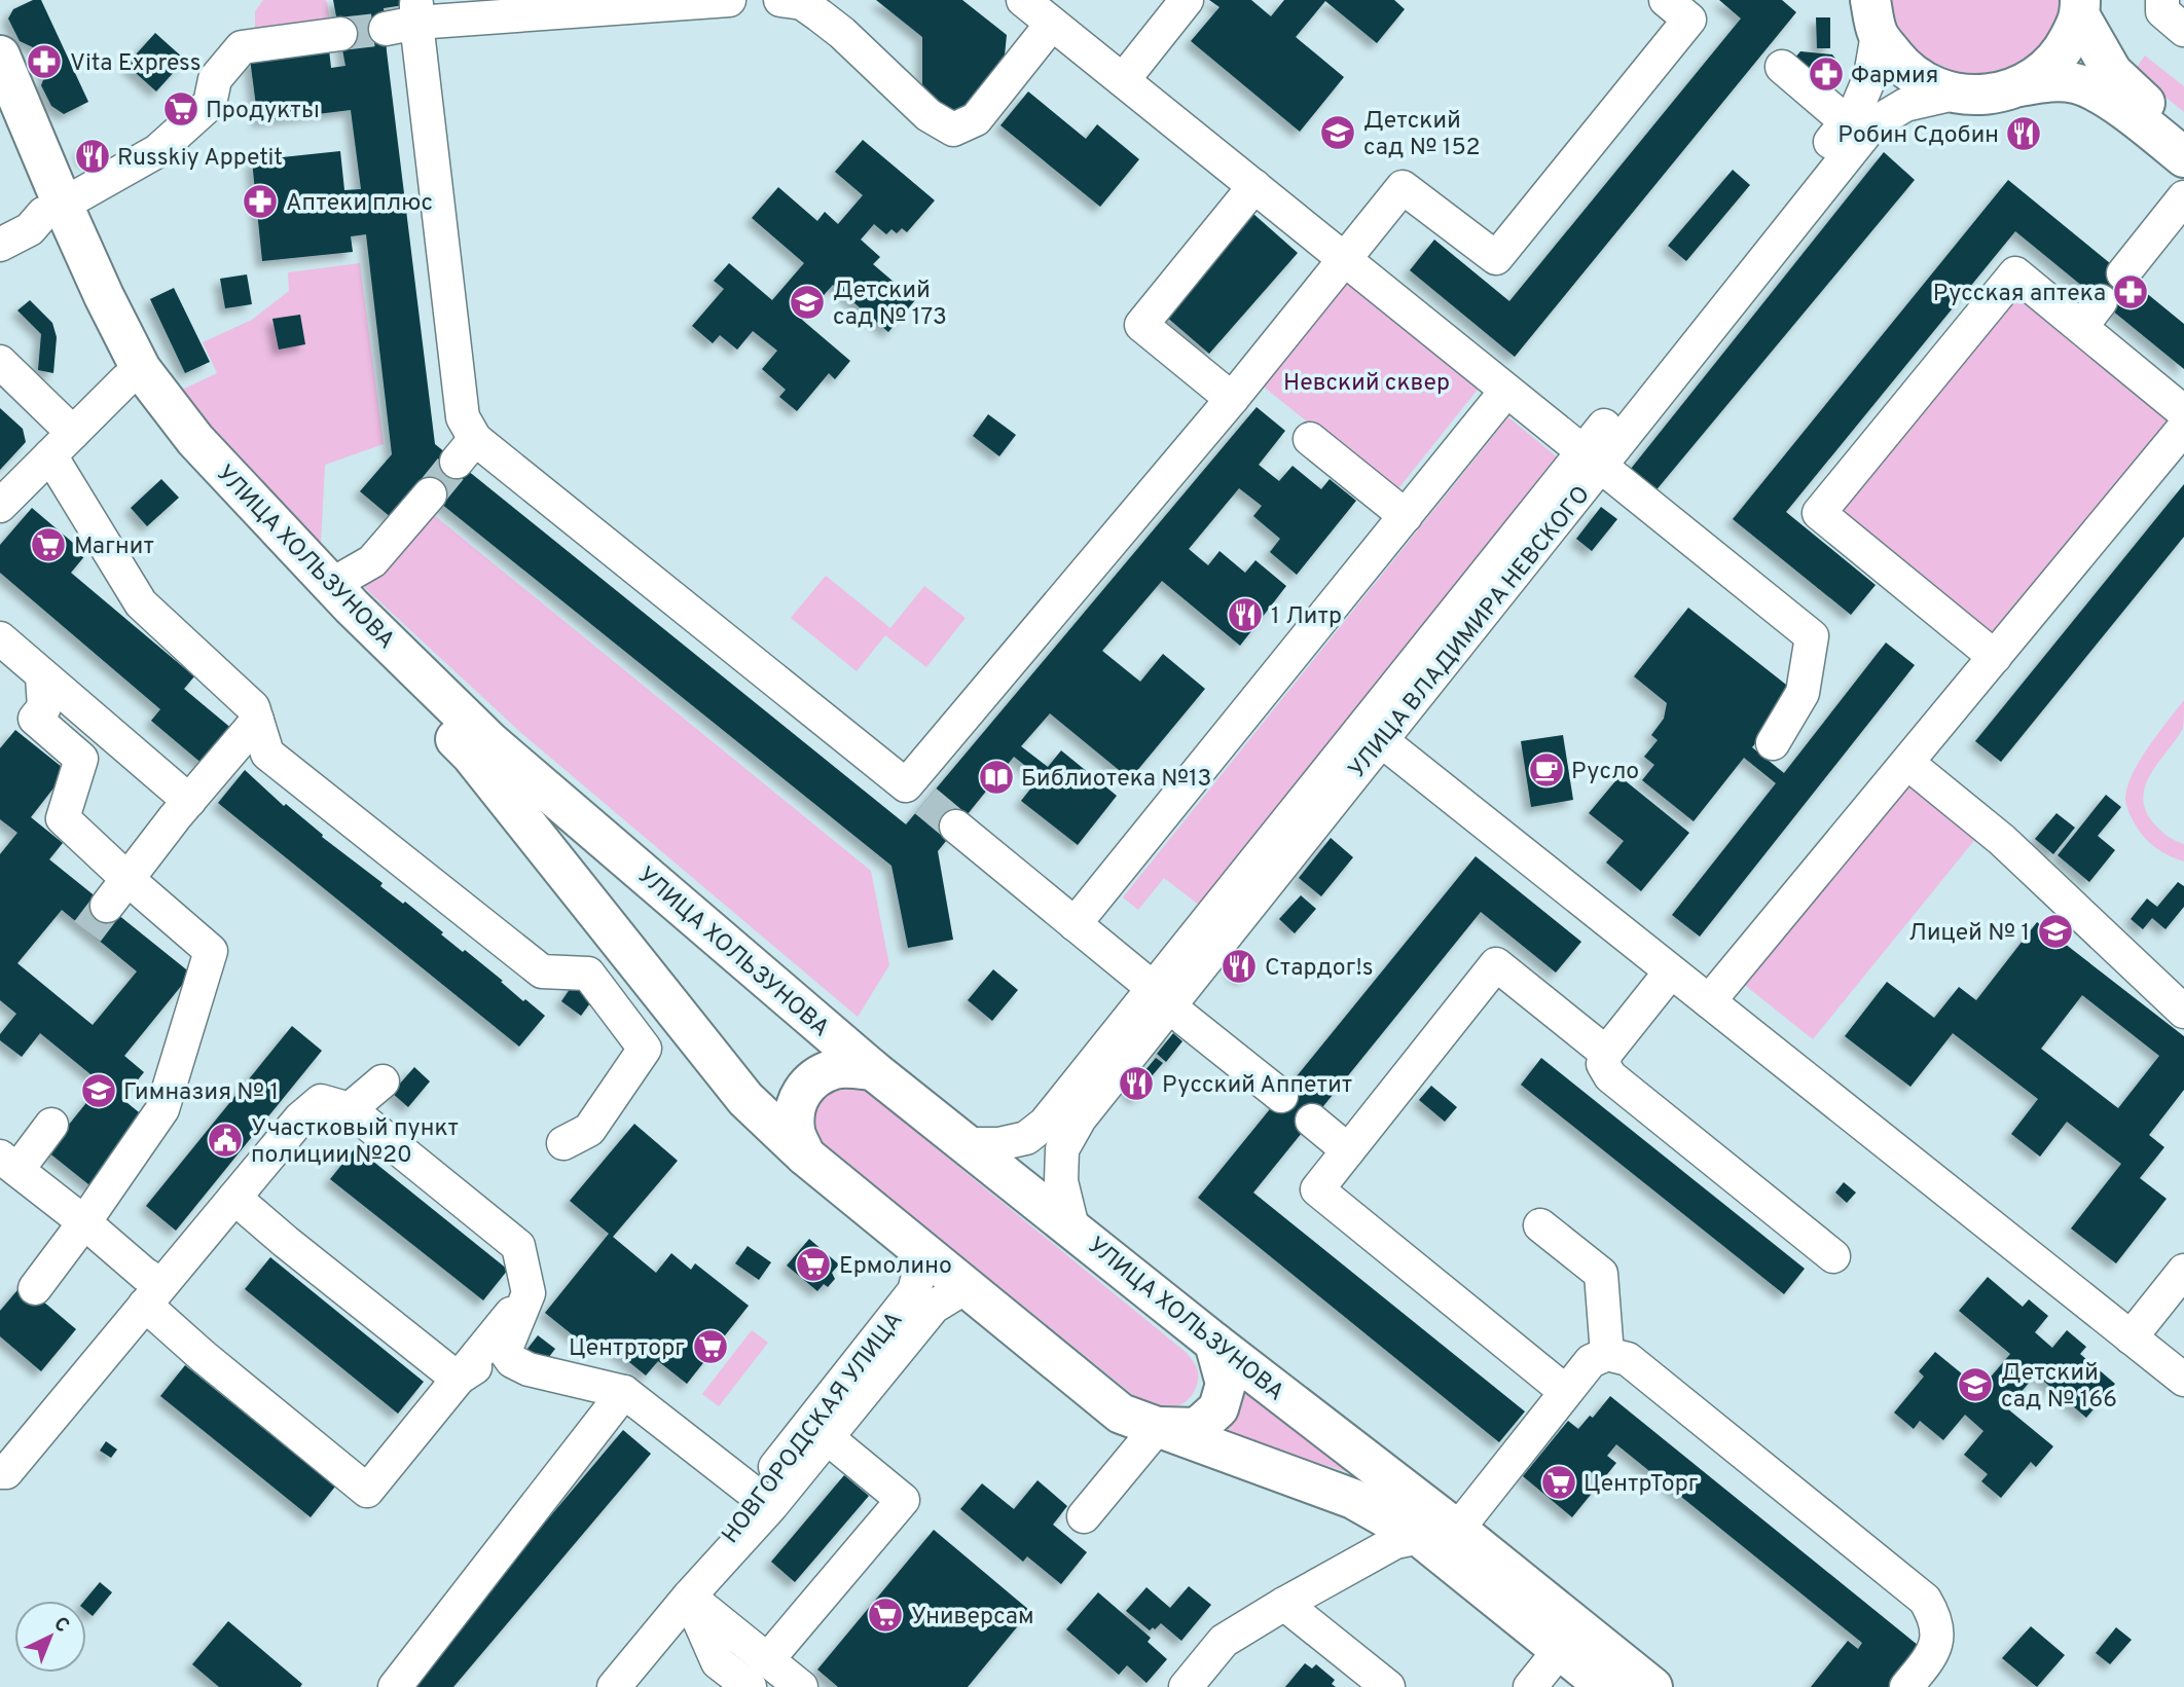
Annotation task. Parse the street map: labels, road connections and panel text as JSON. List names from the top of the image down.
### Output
{
  "streets": {
    "main road": ["УЛИЦА ХОЛЬЗУНОВА"],
    "street": ["УЛИЦА ВЛАДИМИРА НЕВСКОГО", "НОВГОРОДСКАЯ УЛИЦА"]
  },
  "crossings": [
    ["УЛИЦА ХОЛЬЗУНОВА", "УЛИЦА ВЛАДИМИРА НЕВСКОГО"],
    ["УЛИЦА ХОЛЬЗУНОВА", "НОВГОРОДСКАЯ УЛИЦА"]
  ],
  "parks": ["Невский сквер"],
  "places": {
    "pharmacy": [
      "Vita Express",
      "Фармия",
      "Аптеки плюс",
      "Русская аптека"
    ],
    "supermarket": [
      "Продукты",
      "Магнит",
      "Ермолино",
      "Центрторг",
      "ЦентрТорг",
      "Универсам"
    ],
    "school or university": [
      "Детский сад № 152",
      "Детский сад № 173",
      "Лицей № 1",
      "Гимназия № 1",
      "Детский сад № 166"
    ],
    "restaurant": [
      "Робин Сдобин",
      "Russkiy Appetit",
      "1 Литр",
      "Стардог!s",
      "Русский Аппетит"
    ],
    "cafe": ["Русло"],
    "library": ["Библиотека №13"],
    "public building": ["Участковый пункт полиции №20"]
  },
  "north": "top right"
}
